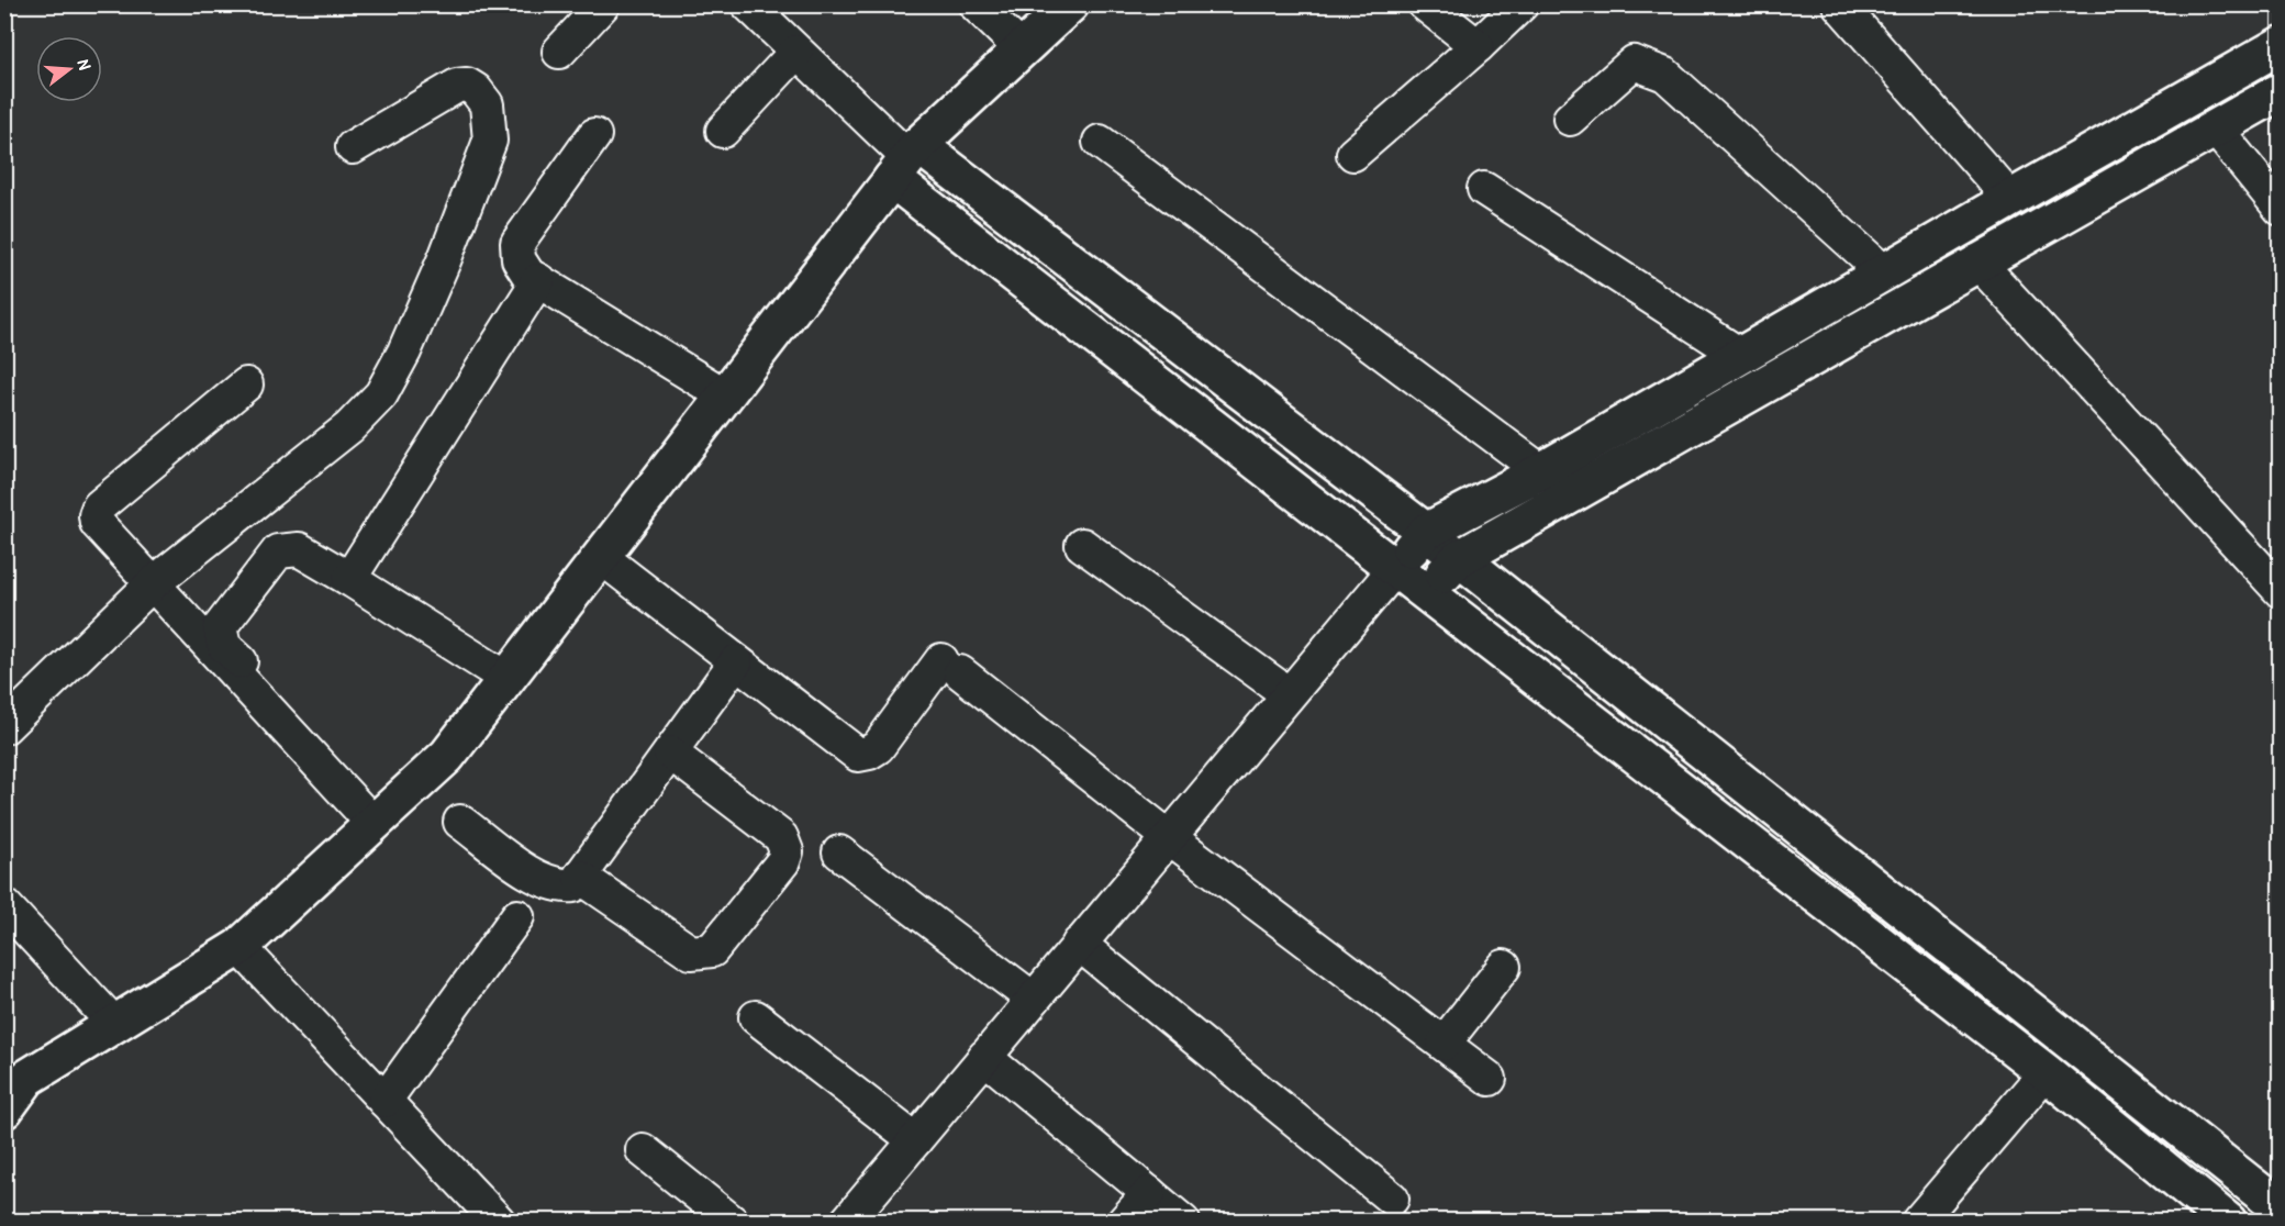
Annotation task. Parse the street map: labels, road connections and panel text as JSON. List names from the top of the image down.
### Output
{
  "north": "right"
}
